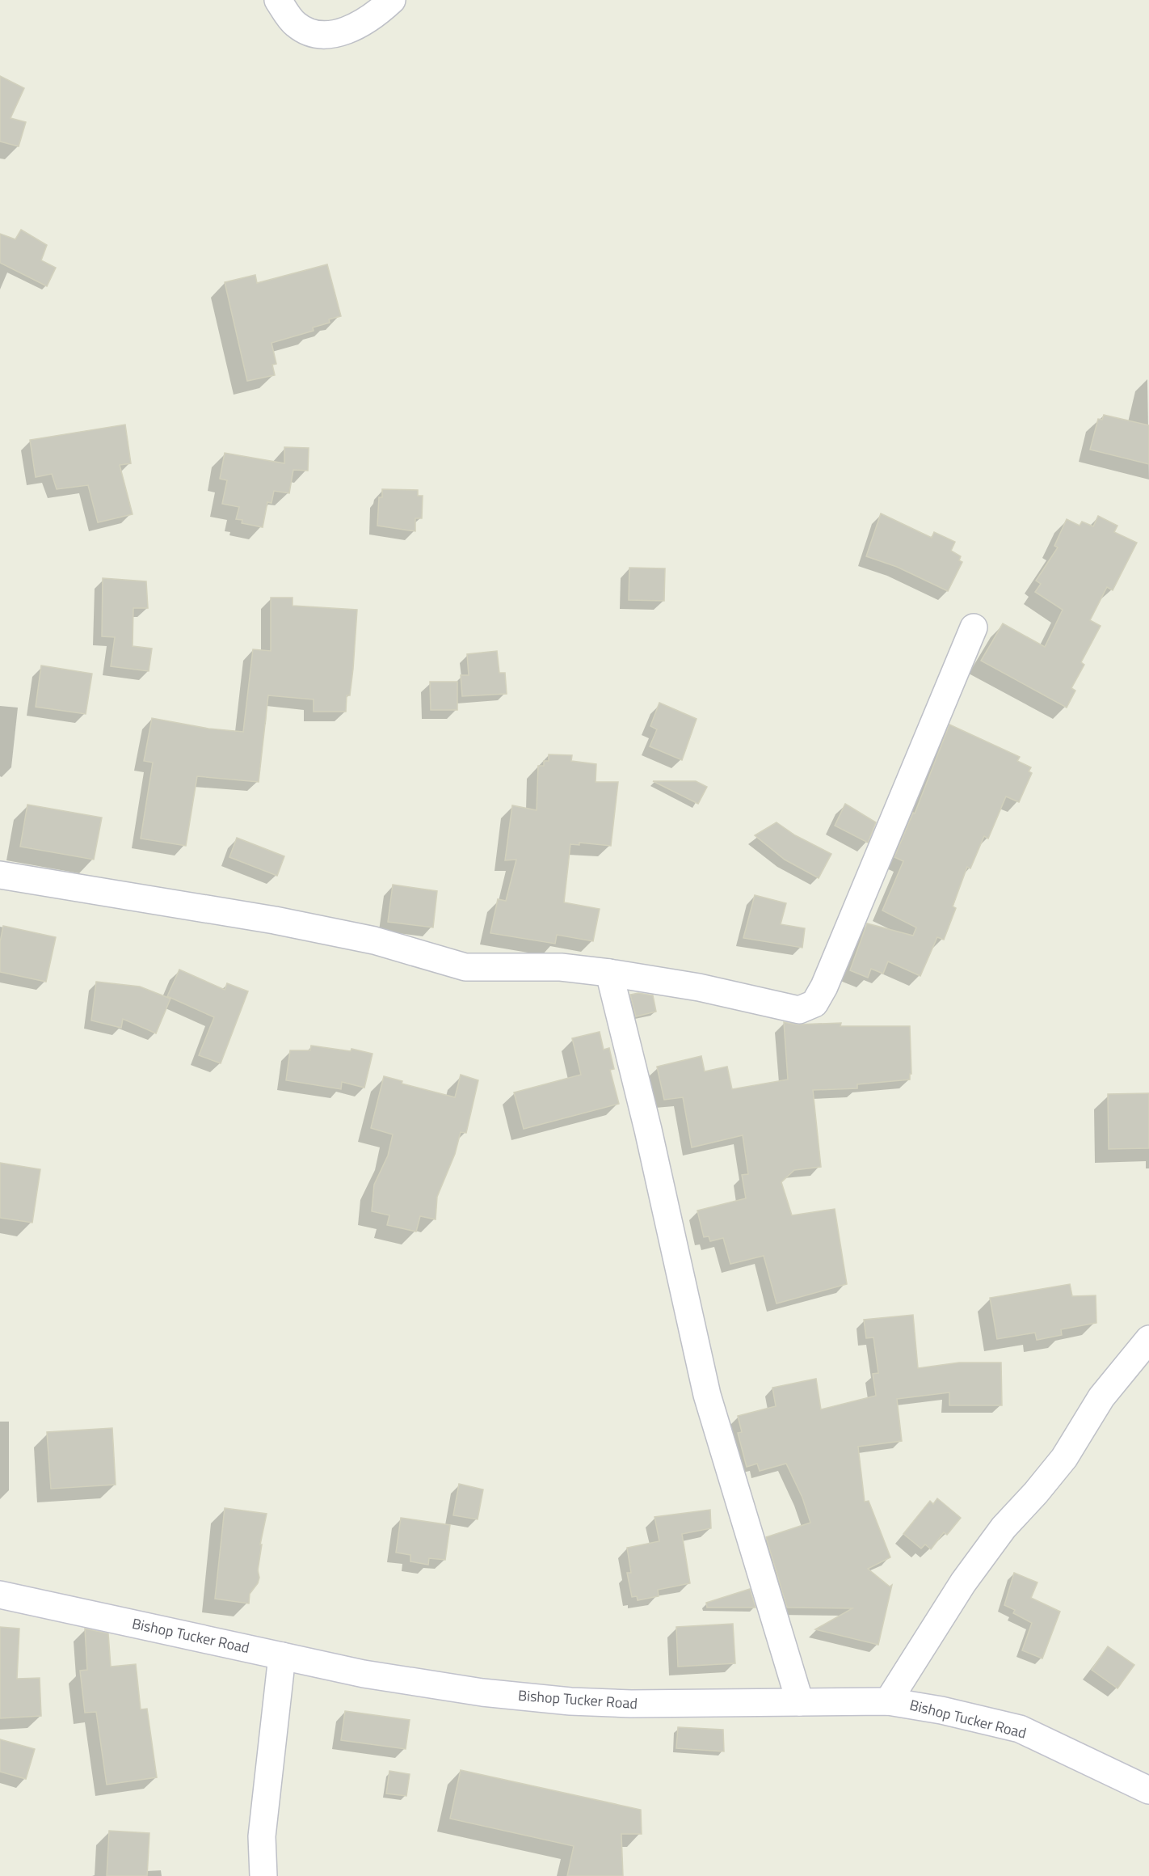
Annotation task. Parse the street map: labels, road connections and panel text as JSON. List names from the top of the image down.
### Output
{
  "streets": {
    "street": ["Bishop Tucker Road"]
  }
}
